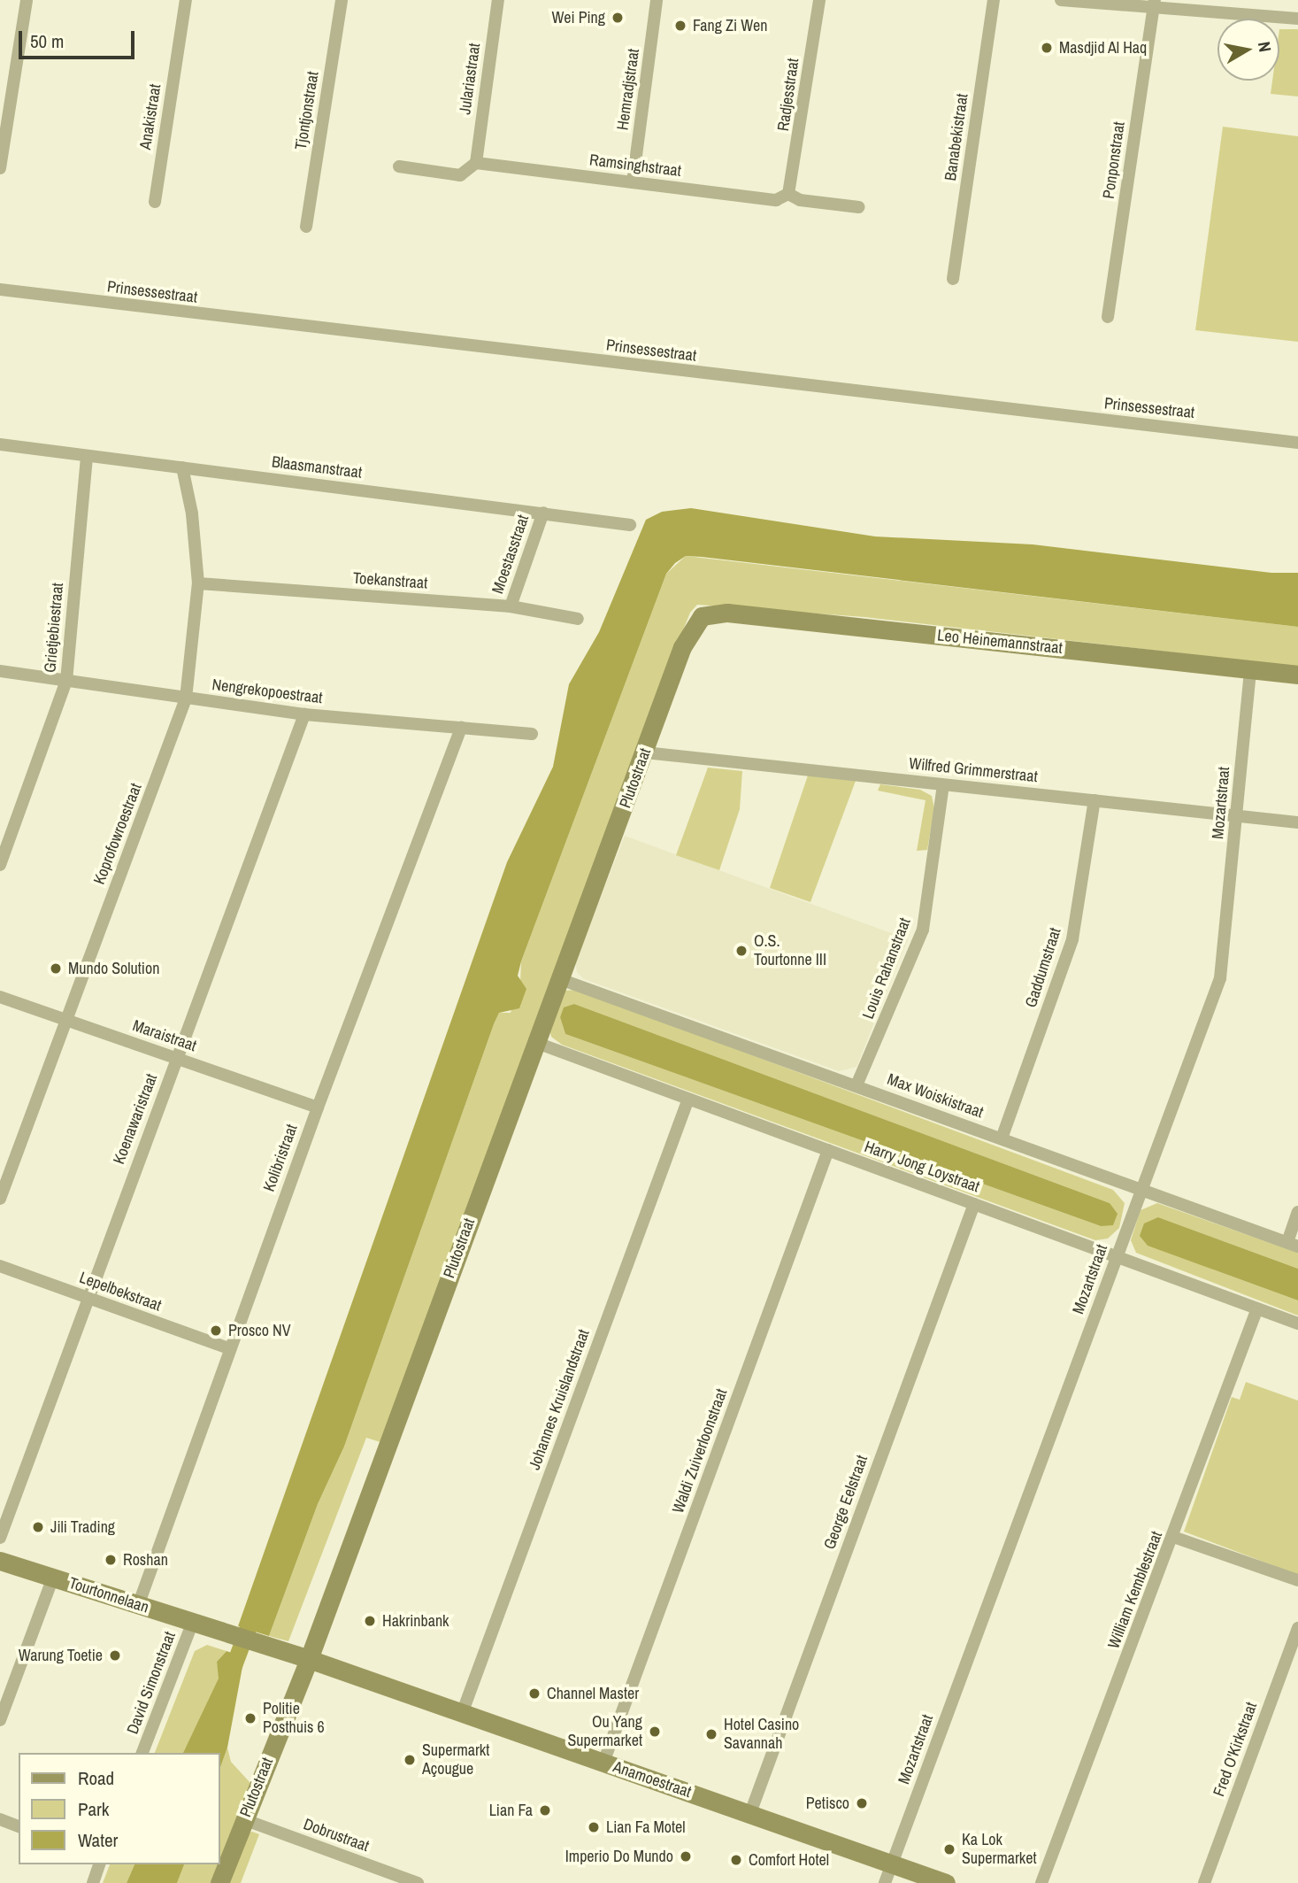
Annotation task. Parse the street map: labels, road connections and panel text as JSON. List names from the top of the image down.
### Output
{
  "streets": {
    "street": [
      "Julariastraat",
      "Hemradjstraat",
      "Radjesstraat",
      "Tjontjonstraat",
      "Anakistraat",
      "Banabekistraat",
      "Ponponstraat",
      "Ramsinghstraat",
      "Prinsessestraat",
      "Blaasmanstraat",
      "Moestasstraat",
      "Toekanstraat",
      "Grietjebiestraat",
      "Leo Heinemannstraat",
      "Nengrekopoestraat",
      "Wilfred Grimmerstraat",
      "Plutostraat",
      "Mozartstraat",
      "Koprofowroestraat",
      "Gaddumstraat",
      "Louis Rahanstraat",
      "Maraistraat",
      "Max Woiskistraat",
      "Koenawaristraat",
      "Kolibristraat",
      "Harry Jong Loystraat",
      "Lepelbekstraat",
      "Johannes Kruislandstraat",
      "Waldi Zuiverloonstraat",
      "George Eelstraat",
      "William Kemblestraat",
      "Tourtonnelaan",
      "David Simonstraat",
      "Fred O'Kirkstraat",
      "Anamoestraat",
      "Dobrustraat"
    ]
  },
  "crossings": [
    ["Julariastraat", "Ramsinghstraat"],
    ["Hemradjstraat", "Ramsinghstraat"],
    ["Radjesstraat", "Ramsinghstraat"],
    ["Blaasmanstraat", "Moestasstraat"],
    ["Blaasmanstraat", "Grietjebiestraat"],
    ["Blaasmanstraat", "Koprofowroestraat"],
    ["Moestasstraat", "Toekanstraat"],
    ["Toekanstraat", "Koprofowroestraat"],
    ["Grietjebiestraat", "Nengrekopoestraat"],
    ["Leo Heinemannstraat", "Plutostraat"],
    ["Leo Heinemannstraat", "Mozartstraat"],
    ["Nengrekopoestraat", "Koprofowroestraat"],
    ["Nengrekopoestraat", "Koenawaristraat"],
    ["Nengrekopoestraat", "Kolibristraat"],
    ["Wilfred Grimmerstraat", "Plutostraat"],
    ["Wilfred Grimmerstraat", "Mozartstraat"],
    ["Wilfred Grimmerstraat", "Gaddumstraat"],
    ["Wilfred Grimmerstraat", "Louis Rahanstraat"],
    ["Plutostraat", "Max Woiskistraat"],
    ["Plutostraat", "Harry Jong Loystraat"],
    ["Plutostraat", "Anamoestraat"],
    ["Plutostraat", "Dobrustraat"],
    ["Mozartstraat", "Max Woiskistraat"],
    ["Mozartstraat", "Harry Jong Loystraat"],
    ["Mozartstraat", "Anamoestraat"],
    ["Koprofowroestraat", "Maraistraat"],
    ["Gaddumstraat", "Max Woiskistraat"],
    ["Louis Rahanstraat", "Max Woiskistraat"],
    ["Maraistraat", "Koenawaristraat"],
    ["Maraistraat", "Kolibristraat"],
    ["Koenawaristraat", "Lepelbekstraat"],
    ["Kolibristraat", "Lepelbekstraat"],
    ["Kolibristraat", "Tourtonnelaan"],
    ["Harry Jong Loystraat", "Johannes Kruislandstraat"],
    ["Harry Jong Loystraat", "Waldi Zuiverloonstraat"],
    ["Harry Jong Loystraat", "George Eelstraat"],
    ["Harry Jong Loystraat", "William Kemblestraat"],
    ["Johannes Kruislandstraat", "Anamoestraat"],
    ["Waldi Zuiverloonstraat", "Anamoestraat"],
    ["George Eelstraat", "Anamoestraat"],
    ["Tourtonnelaan", "David Simonstraat"],
    ["Tourtonnelaan", "Anamoestraat"]
  ],
  "places": [
    "Wei Ping",
    "Fang Zi Wen",
    "Masdjid Al Haq",
    "O.S. Tourtonne III",
    "Mundo Solution",
    "Prosco NV",
    "Jili Trading",
    "Roshan",
    "Hakrinbank",
    "Warung Toetie",
    "Channel Master",
    "Politie Posthuis 6",
    "Ou Yang Supermarket",
    "Hotel Casino Savannah",
    "Supermarkt Açougue",
    "Petisco",
    "Lian Fa",
    "Lian Fa Motel",
    "Ka Lok Supermarket",
    "Imperio Do Mundo",
    "Comfort Hotel"
  ],
  "legend": ["Road", "Park", "Water"],
  "scale_bar": "50 m",
  "north": "right"
}
